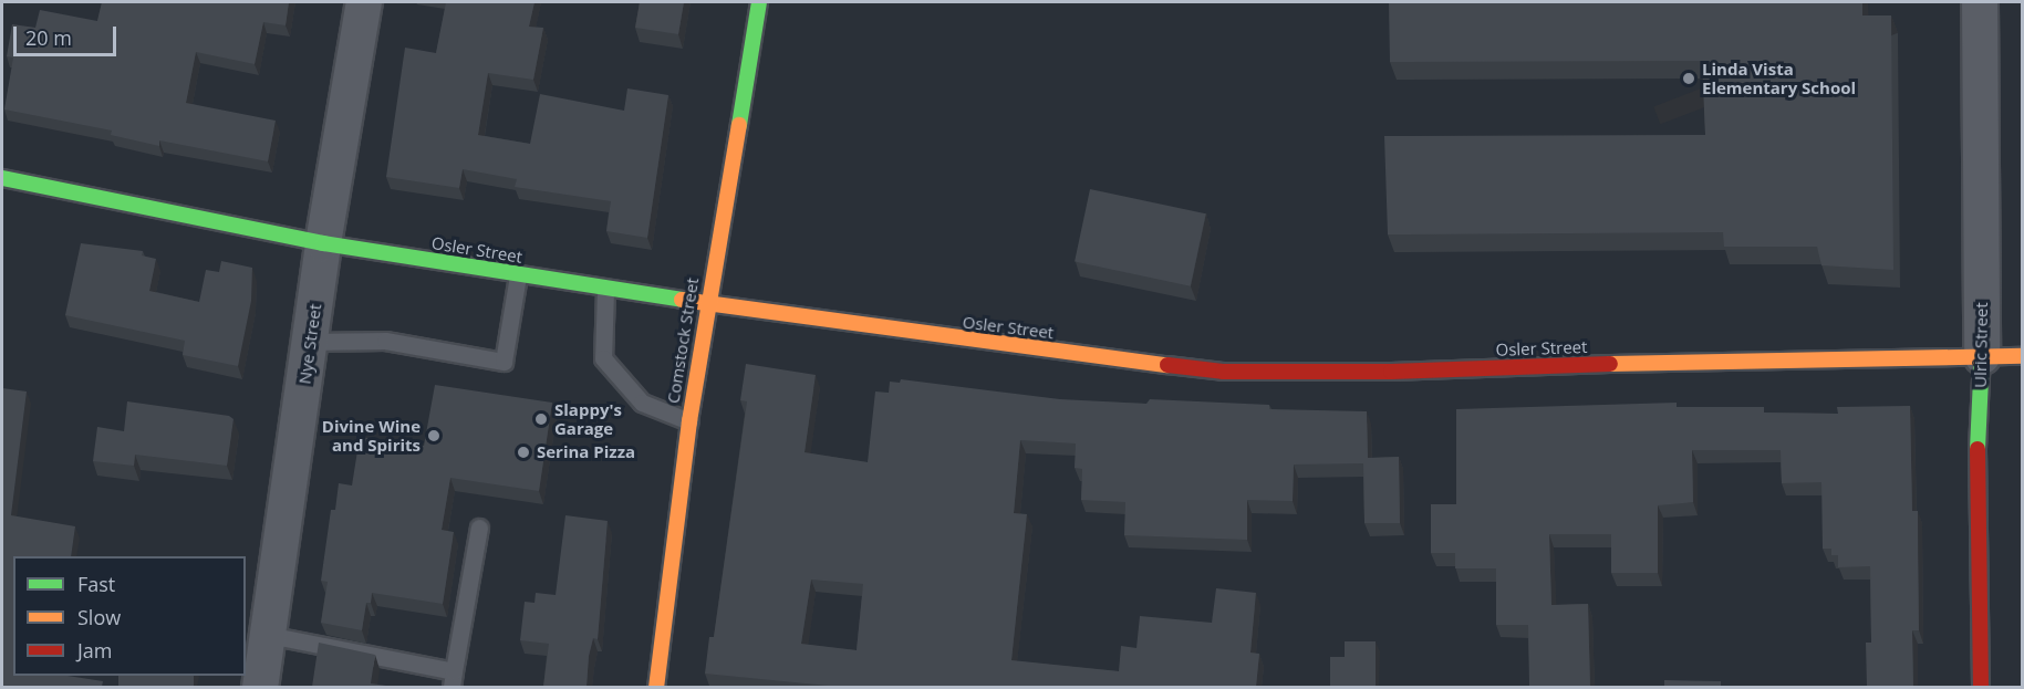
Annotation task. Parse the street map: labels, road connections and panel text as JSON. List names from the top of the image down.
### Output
{
  "streets": {
    "street": [
      "Osler Street",
      "Comstock Street",
      "Nye Street",
      "Ulric Street"
    ]
  },
  "crossings": [
    ["Osler Street", "Comstock Street"],
    ["Osler Street", "Nye Street"],
    ["Osler Street", "Ulric Street"]
  ],
  "places": [
    "Linda Vista Elementary School",
    "Slappy's Garage",
    "Divine Wine and Spirits",
    "Serina Pizza"
  ],
  "legend": ["Fast", "Slow", "Jam"],
  "scale_bar": "20 m"
}
